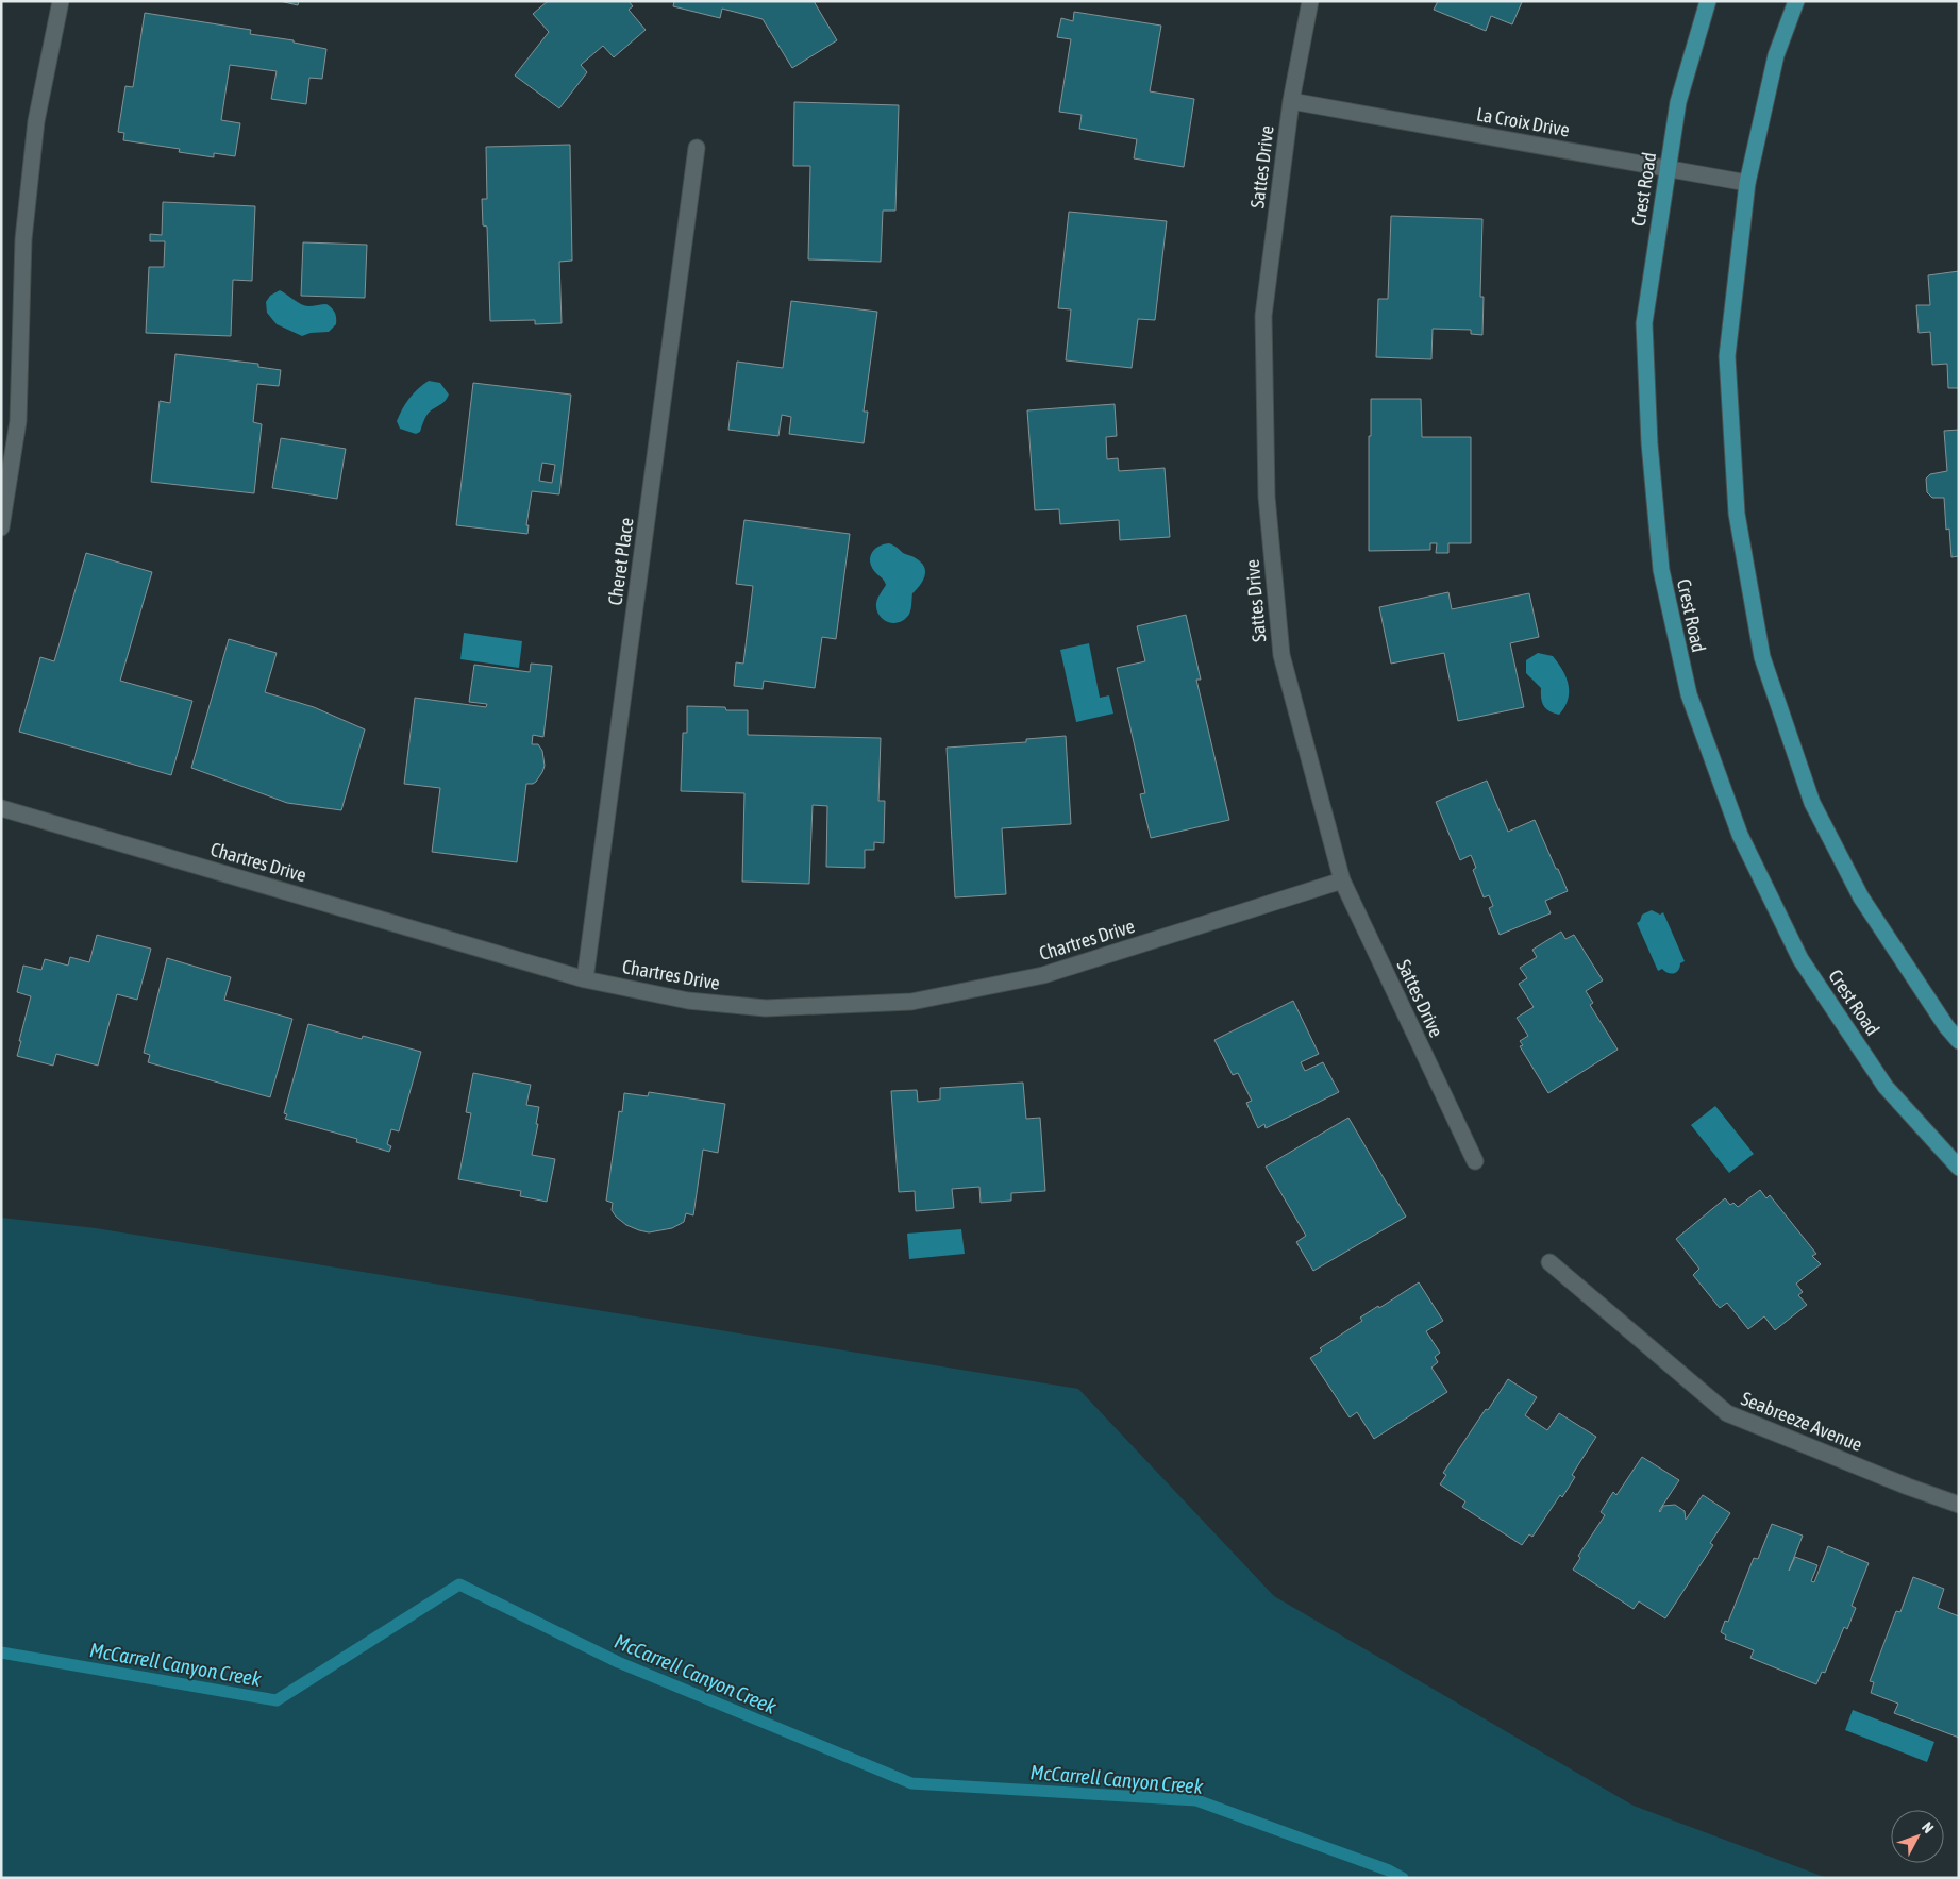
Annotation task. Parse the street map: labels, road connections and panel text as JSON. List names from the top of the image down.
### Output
{
  "streets": {
    "main road": ["Crest Road"],
    "street": [
      "La Croix Drive",
      "Sattes Drive",
      "Cheret Place",
      "Chartres Drive",
      "Seabreeze Avenue"
    ]
  },
  "crossings": [
    ["La Croix Drive", "Sattes Drive"],
    ["La Croix Drive", "Crest Road"],
    ["Sattes Drive", "Chartres Drive"],
    ["Cheret Place", "Chartres Drive"]
  ],
  "water": ["McCarrell Canyon Creek"],
  "north": "top right"
}
